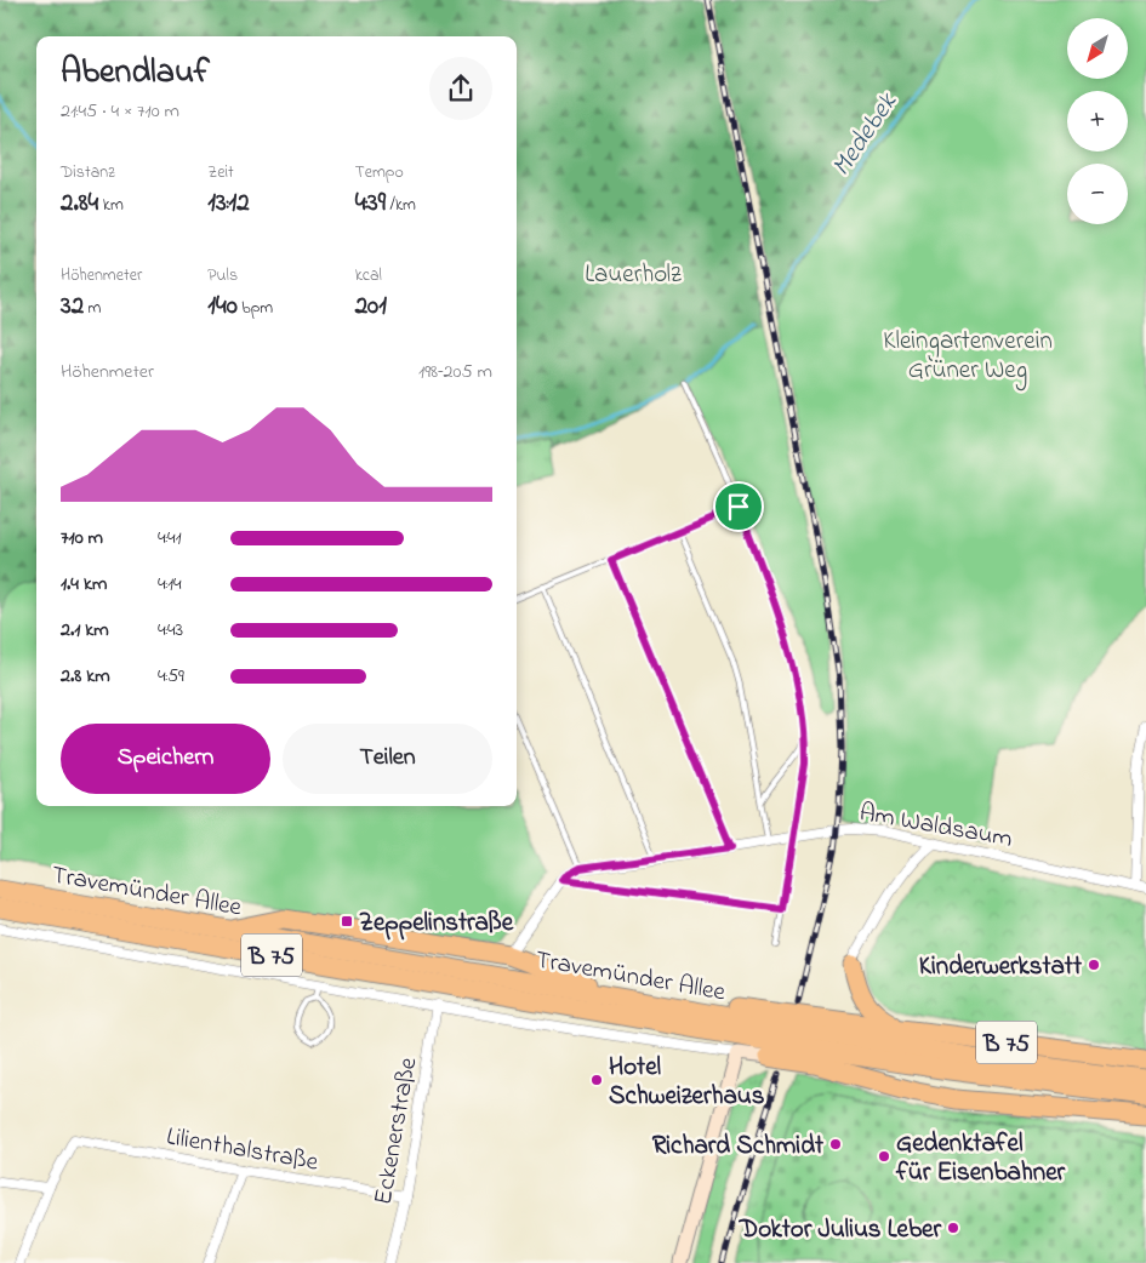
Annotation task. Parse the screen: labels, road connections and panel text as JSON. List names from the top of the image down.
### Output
{
  "streets": {
    "highway": ["Travemünder Allee", "B 75"],
    "street": ["Am Waldsaum", "Eckenerstraße", "Lilienthalstraße"]
  },
  "crossings": [
    ["Travemünder Allee", "B 75"],
    ["Eckenerstraße", "Lilienthalstraße"]
  ],
  "water": ["Medebek"],
  "parks": ["Lauerholz", "Kleingartenverein Grüner Weg"],
  "places": {
    "transit": ["Zeppelinstraße"],
    "other": [
      "Kinderwerkstatt",
      "Hotel Schweizerhaus",
      "Richard Schmidt",
      "Gedenktafel für Eisenbahner",
      "Doktor Julius Leber"
    ]
  },
  "north": "bottom left",
  "page": {
    "map_buttons": ["+", "−"],
    "heading": ["Abendlauf", "21:45 · 4 × 710 m"],
    "stats": [
      ["Distanz", "2.84 km"],
      ["Zeit", "13:12"],
      ["Tempo", "4:39 /km"],
      ["Höhenmeter", "32 m"],
      ["Puls", "140 bpm"],
      ["kcal", "201"]
    ],
    "chart": ["Höhenmeter", "198–205 m"],
    "list": [
      {
        "name": "710 m",
        "note": "4:41"
      },
      {
        "name": "1.4 km",
        "note": "4:14"
      },
      {
        "name": "2.1 km",
        "note": "4:43"
      },
      {
        "name": "2.8 km",
        "note": "4:59"
      }
    ],
    "buttons": ["Speichern", "Teilen"]
  }
}
